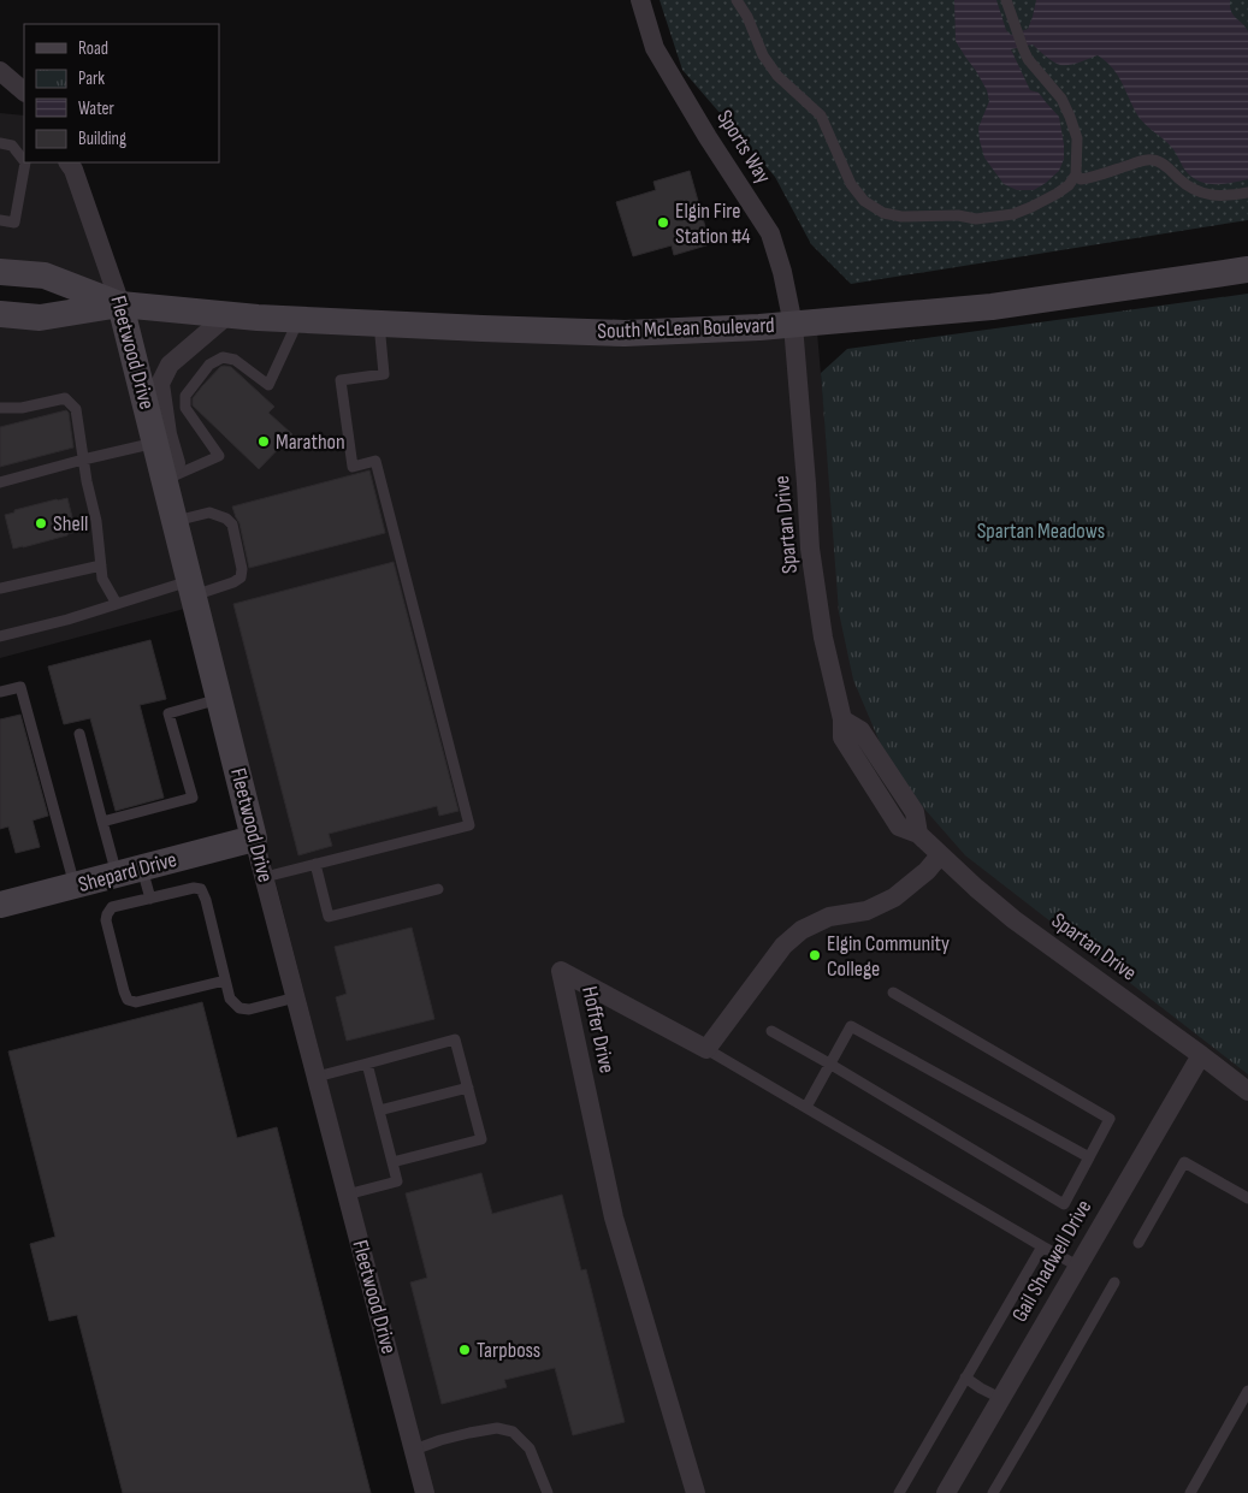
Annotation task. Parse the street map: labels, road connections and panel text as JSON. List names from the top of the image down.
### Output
{
  "streets": {
    "main road": ["South McLean Boulevard", "Fleetwood Drive", "Shepard Drive"],
    "street": [
      "Sports Way",
      "Spartan Drive",
      "Hoffer Drive",
      "Gail Shadwell Drive"
    ]
  },
  "crossings": [
    ["Sports Way", "South McLean Boulevard"],
    ["Sports Way", "Spartan Drive"],
    ["South McLean Boulevard", "Fleetwood Drive"],
    ["South McLean Boulevard", "Spartan Drive"],
    ["Fleetwood Drive", "Shepard Drive"],
    ["Spartan Drive", "Gail Shadwell Drive"]
  ],
  "parks": ["Spartan Meadows"],
  "places": [
    "Elgin Fire Station #4",
    "Marathon",
    "Shell",
    "Elgin Community College",
    "Tarpboss"
  ],
  "legend": [
    "Road",
    "Park",
    "Water",
    "Building"
  ]
}
